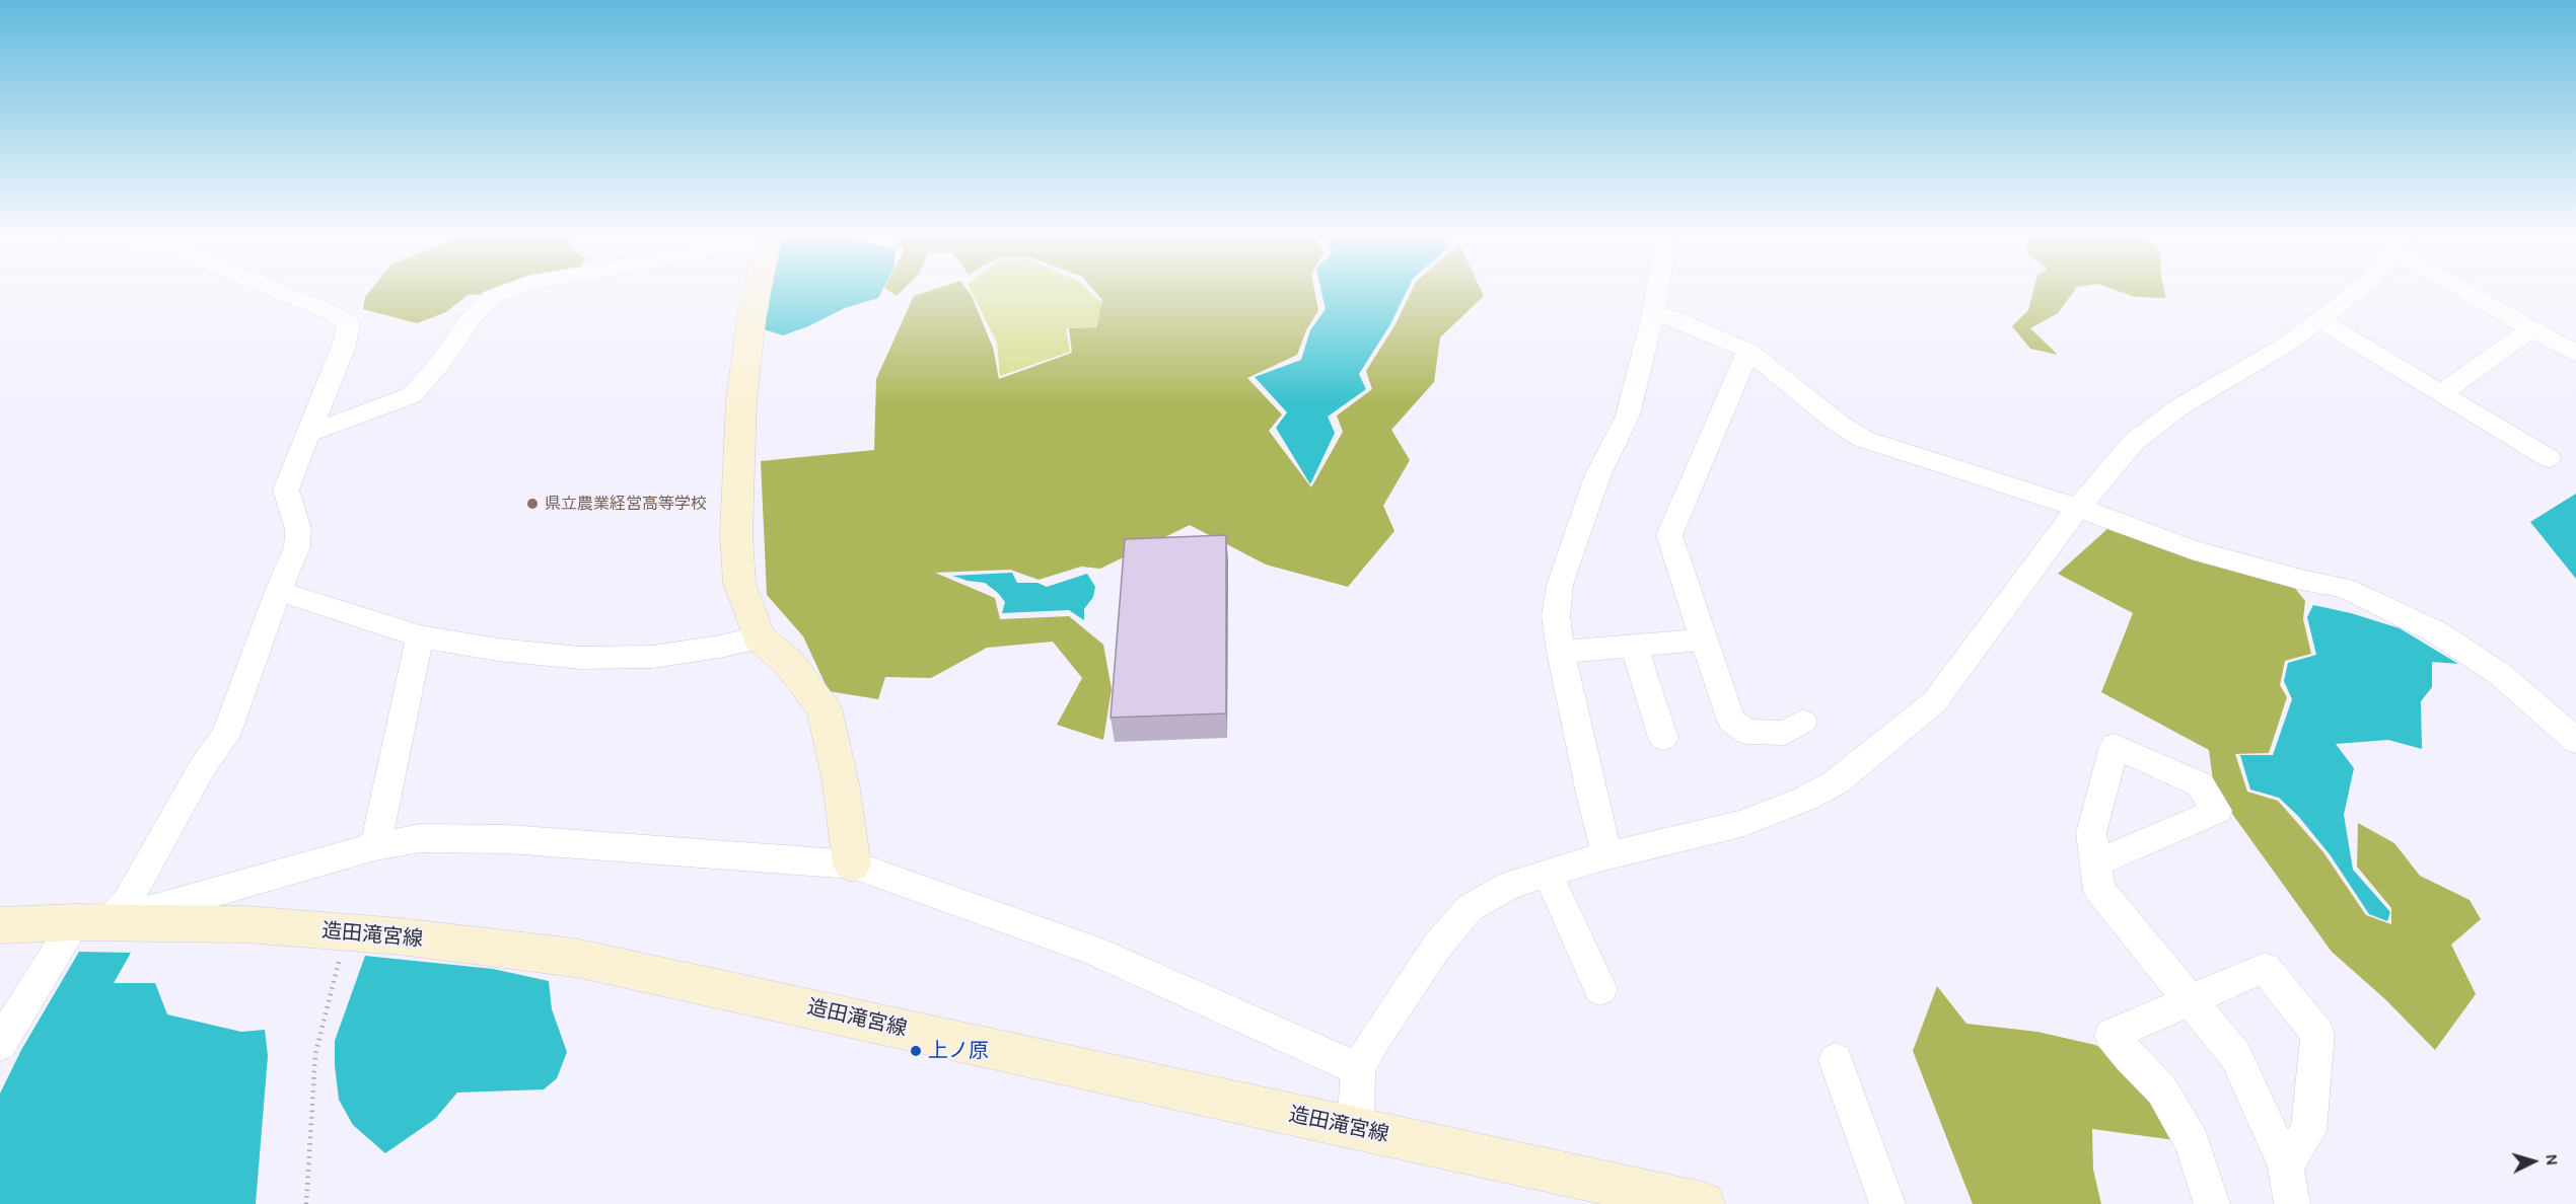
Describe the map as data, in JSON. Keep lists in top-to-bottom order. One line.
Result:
{"streets":{"main road":["造田滝宮線"]},"places":["県立農業経営高等学校","上ノ原"],"north":"right"}
